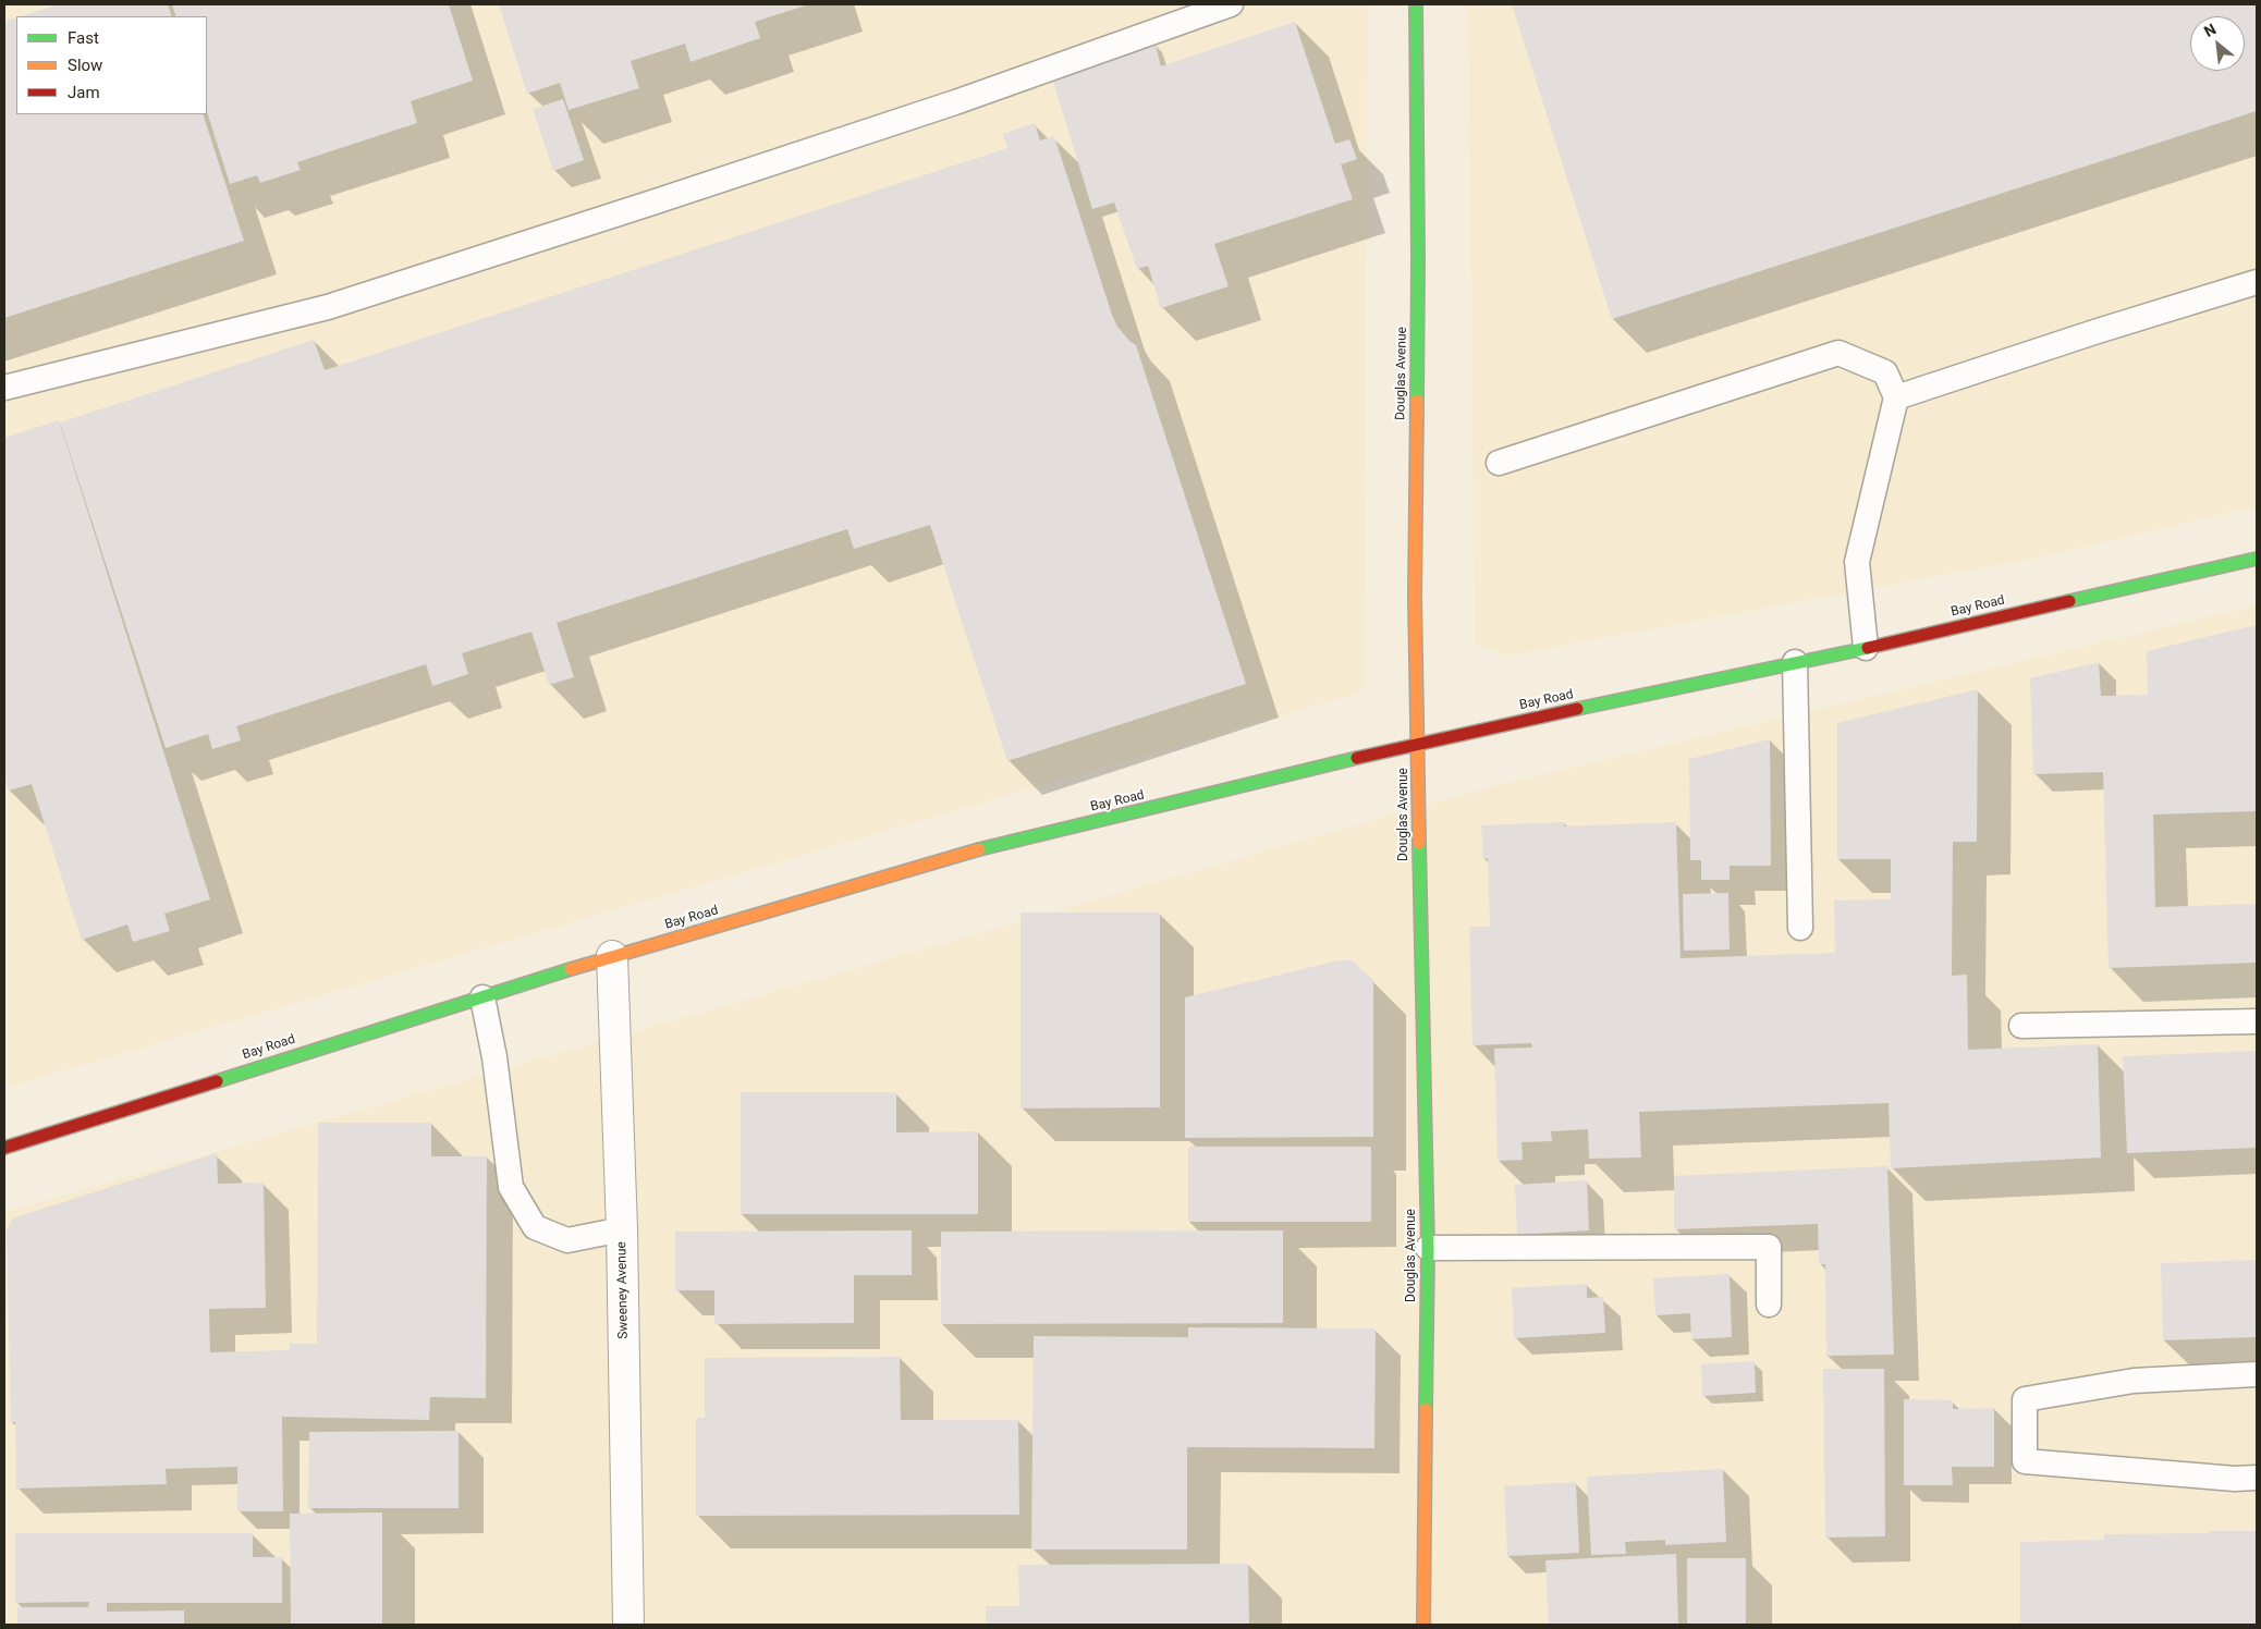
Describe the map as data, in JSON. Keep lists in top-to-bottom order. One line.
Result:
{"streets":{"street":["Douglas Avenue","Bay Road","Sweeney Avenue"]},"crossings":[["Douglas Avenue","Bay Road"],["Bay Road","Sweeney Avenue"]],"legend":["Fast","Slow","Jam"],"north":"top left"}
